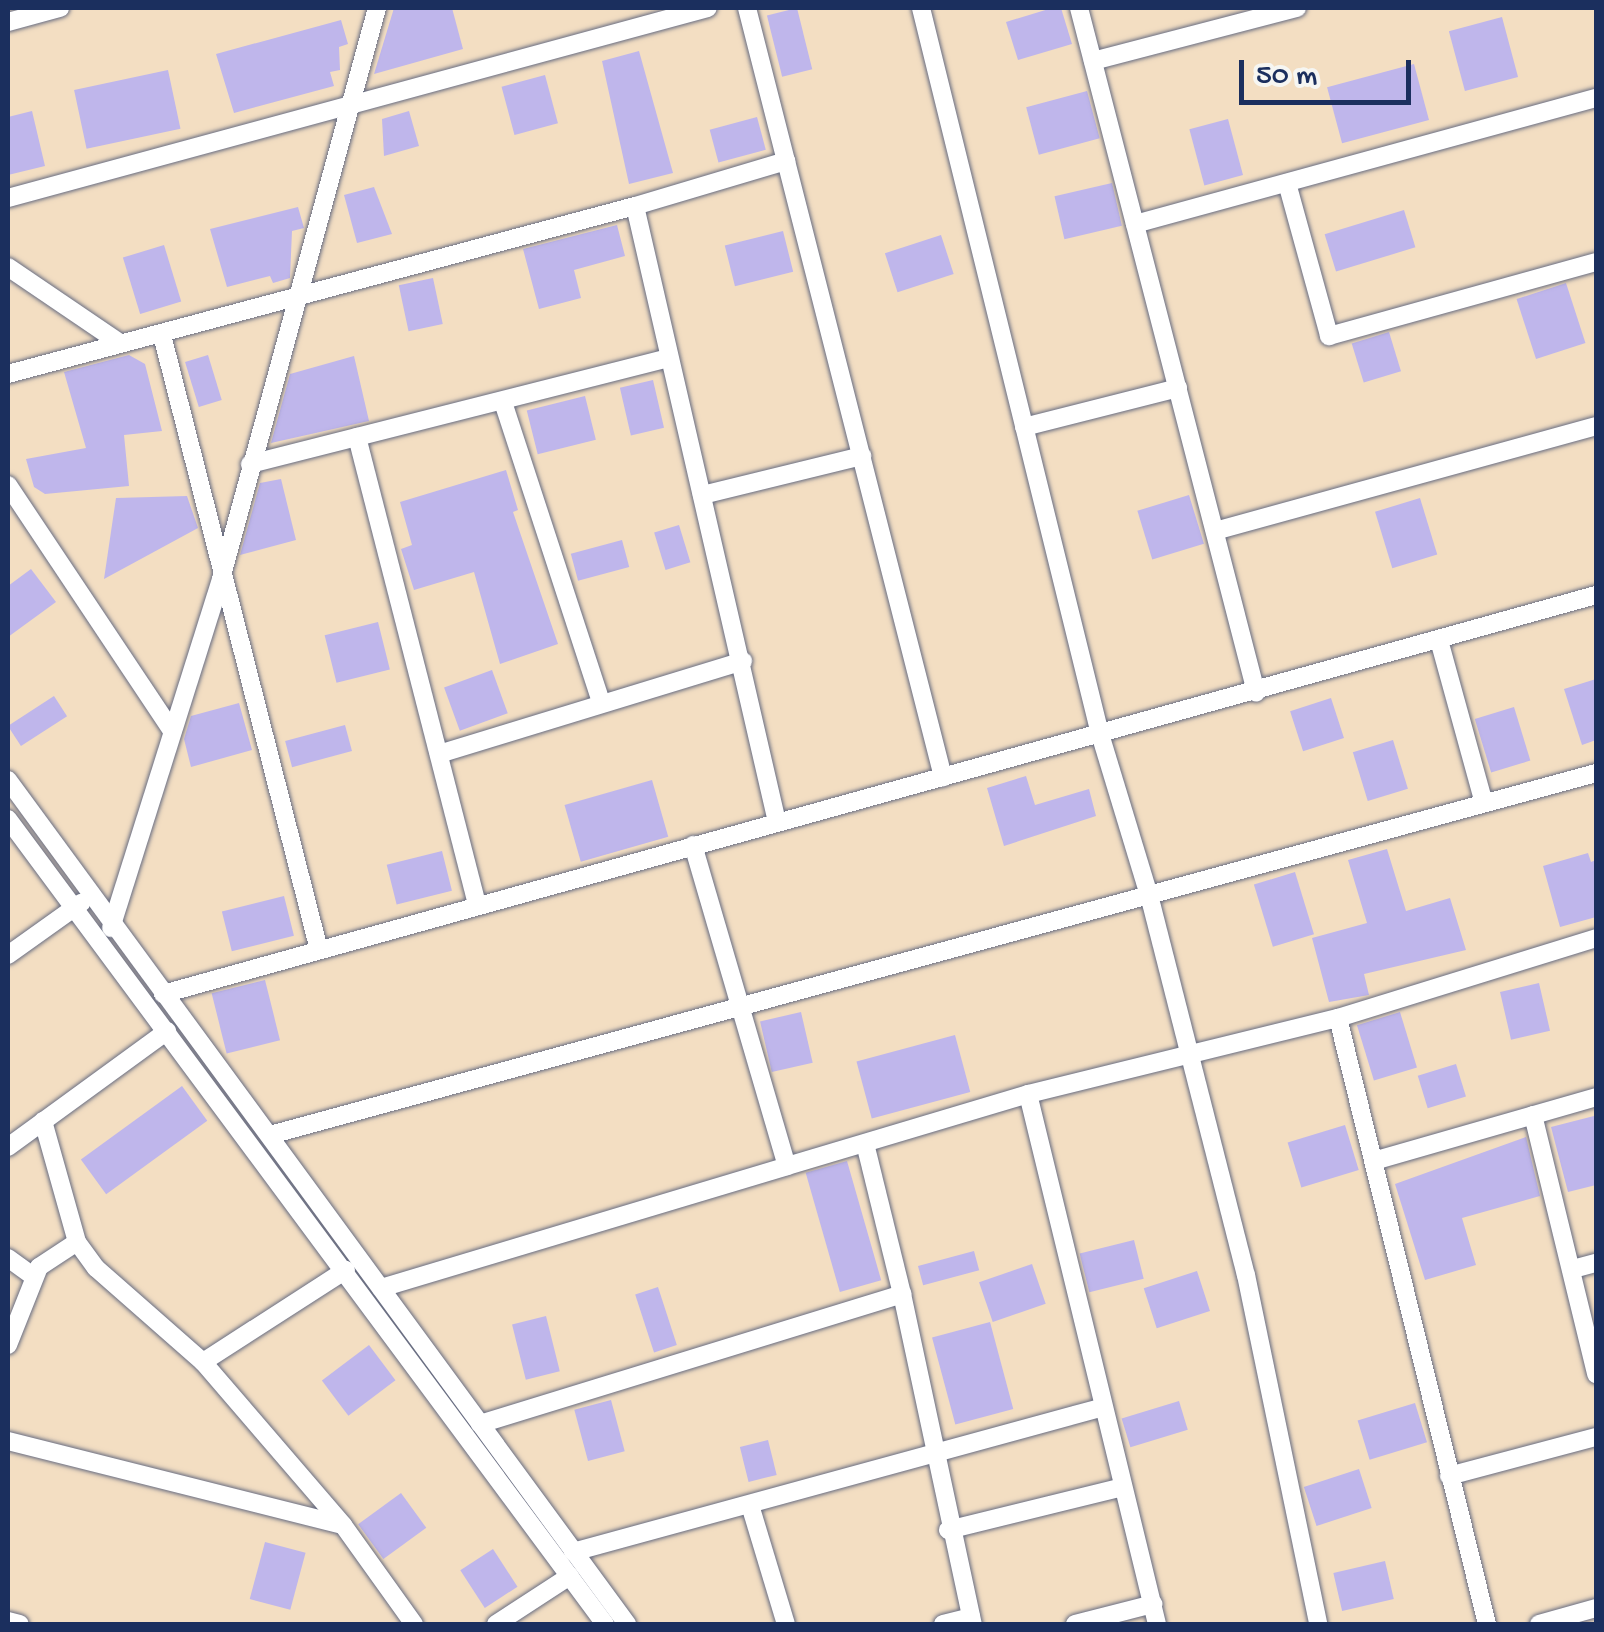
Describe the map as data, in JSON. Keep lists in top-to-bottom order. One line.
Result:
{"scale_bar":"50 m"}
